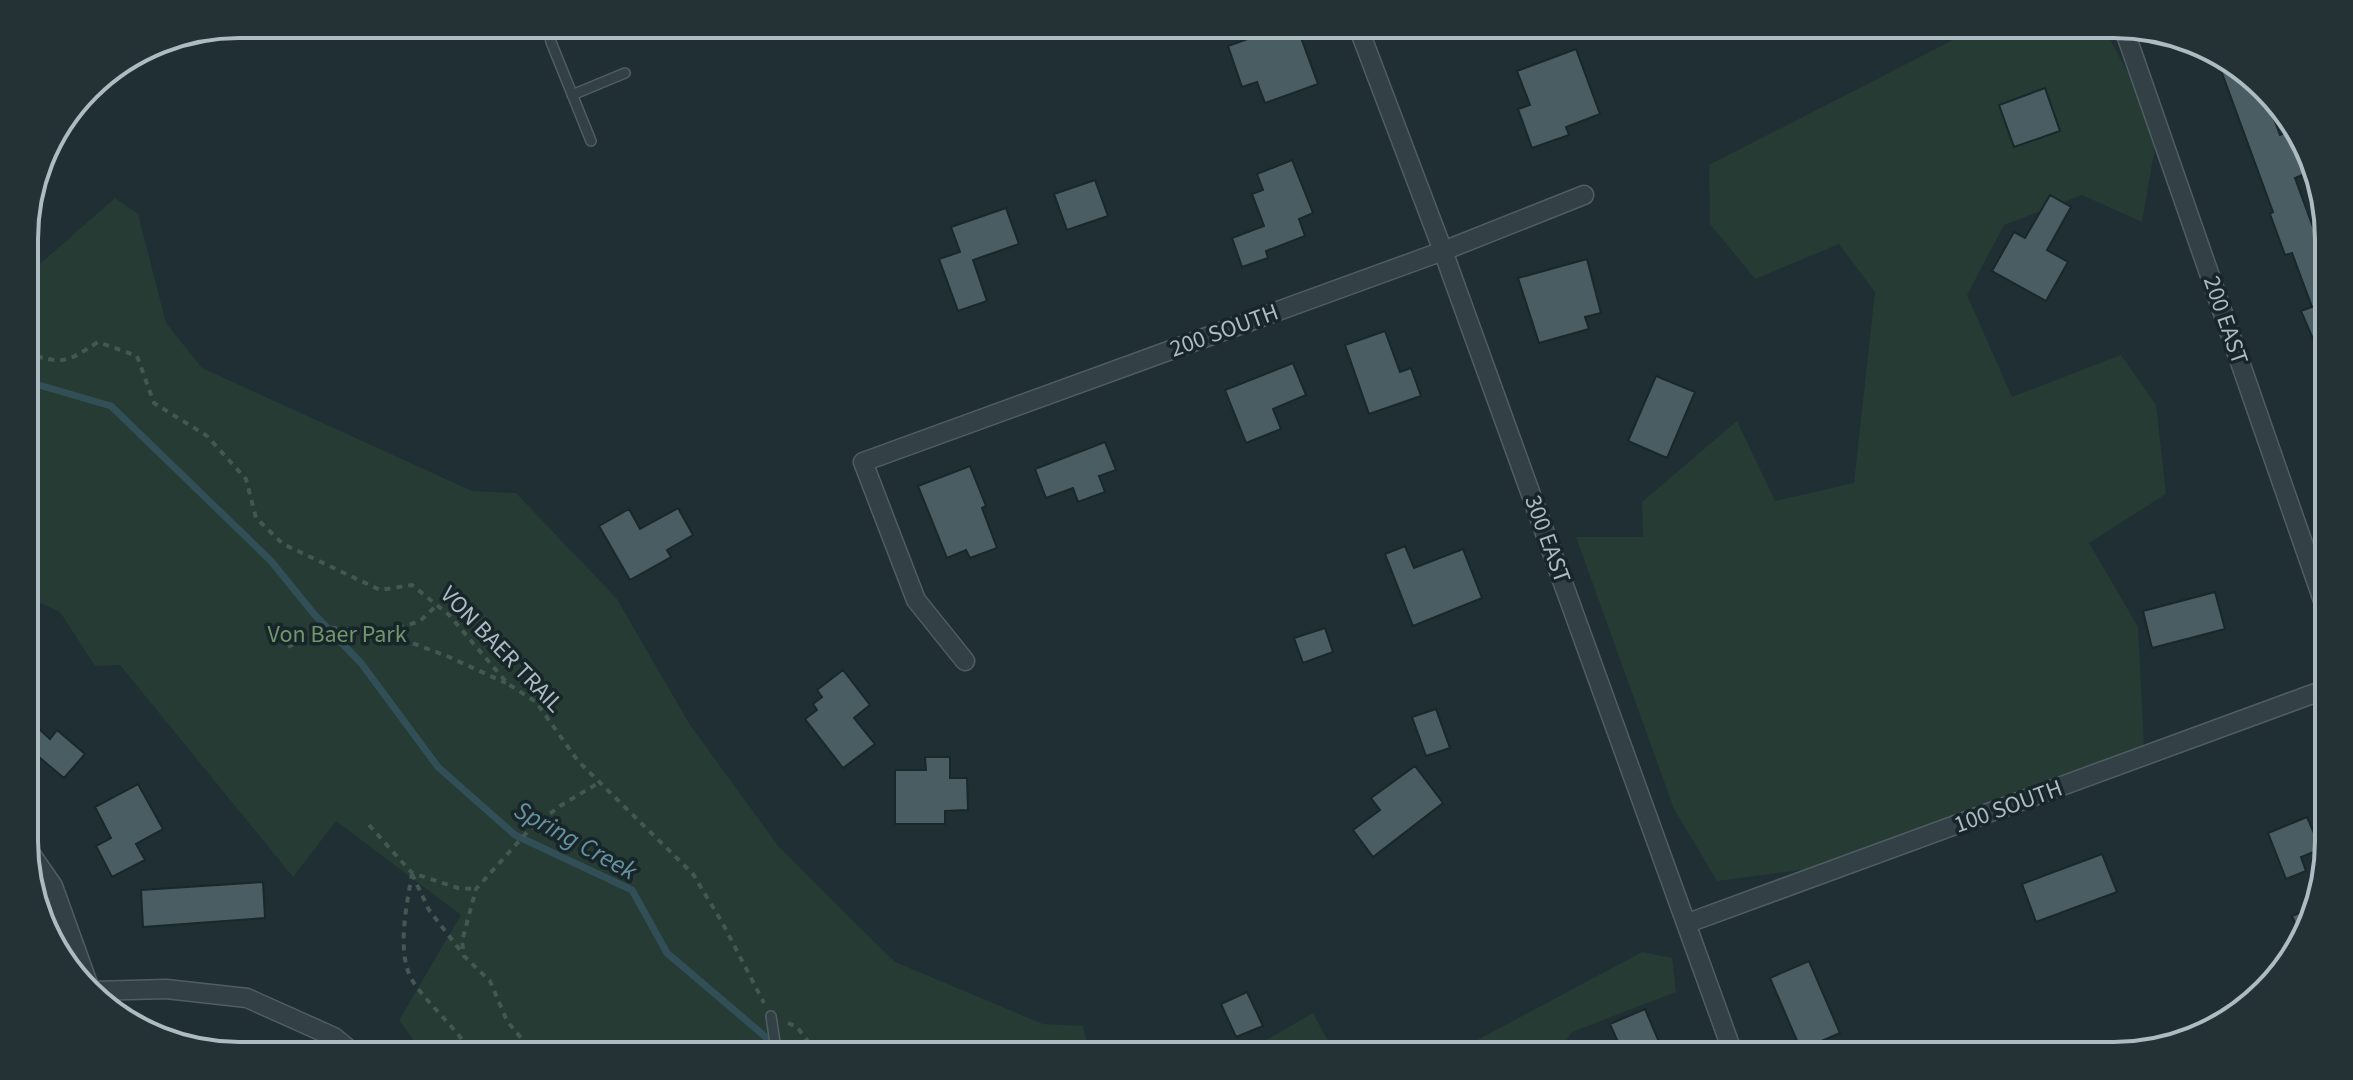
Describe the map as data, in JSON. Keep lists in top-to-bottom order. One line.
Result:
{"streets":{"street":["200 EAST","200 SOUTH","300 EAST","100 SOUTH"],"path":["VON BAER TRAIL"]},"crossings":[["200 SOUTH","300 EAST"],["300 EAST","100 SOUTH"]],"water":["Spring Creek"],"parks":["Von Baer Park"]}
